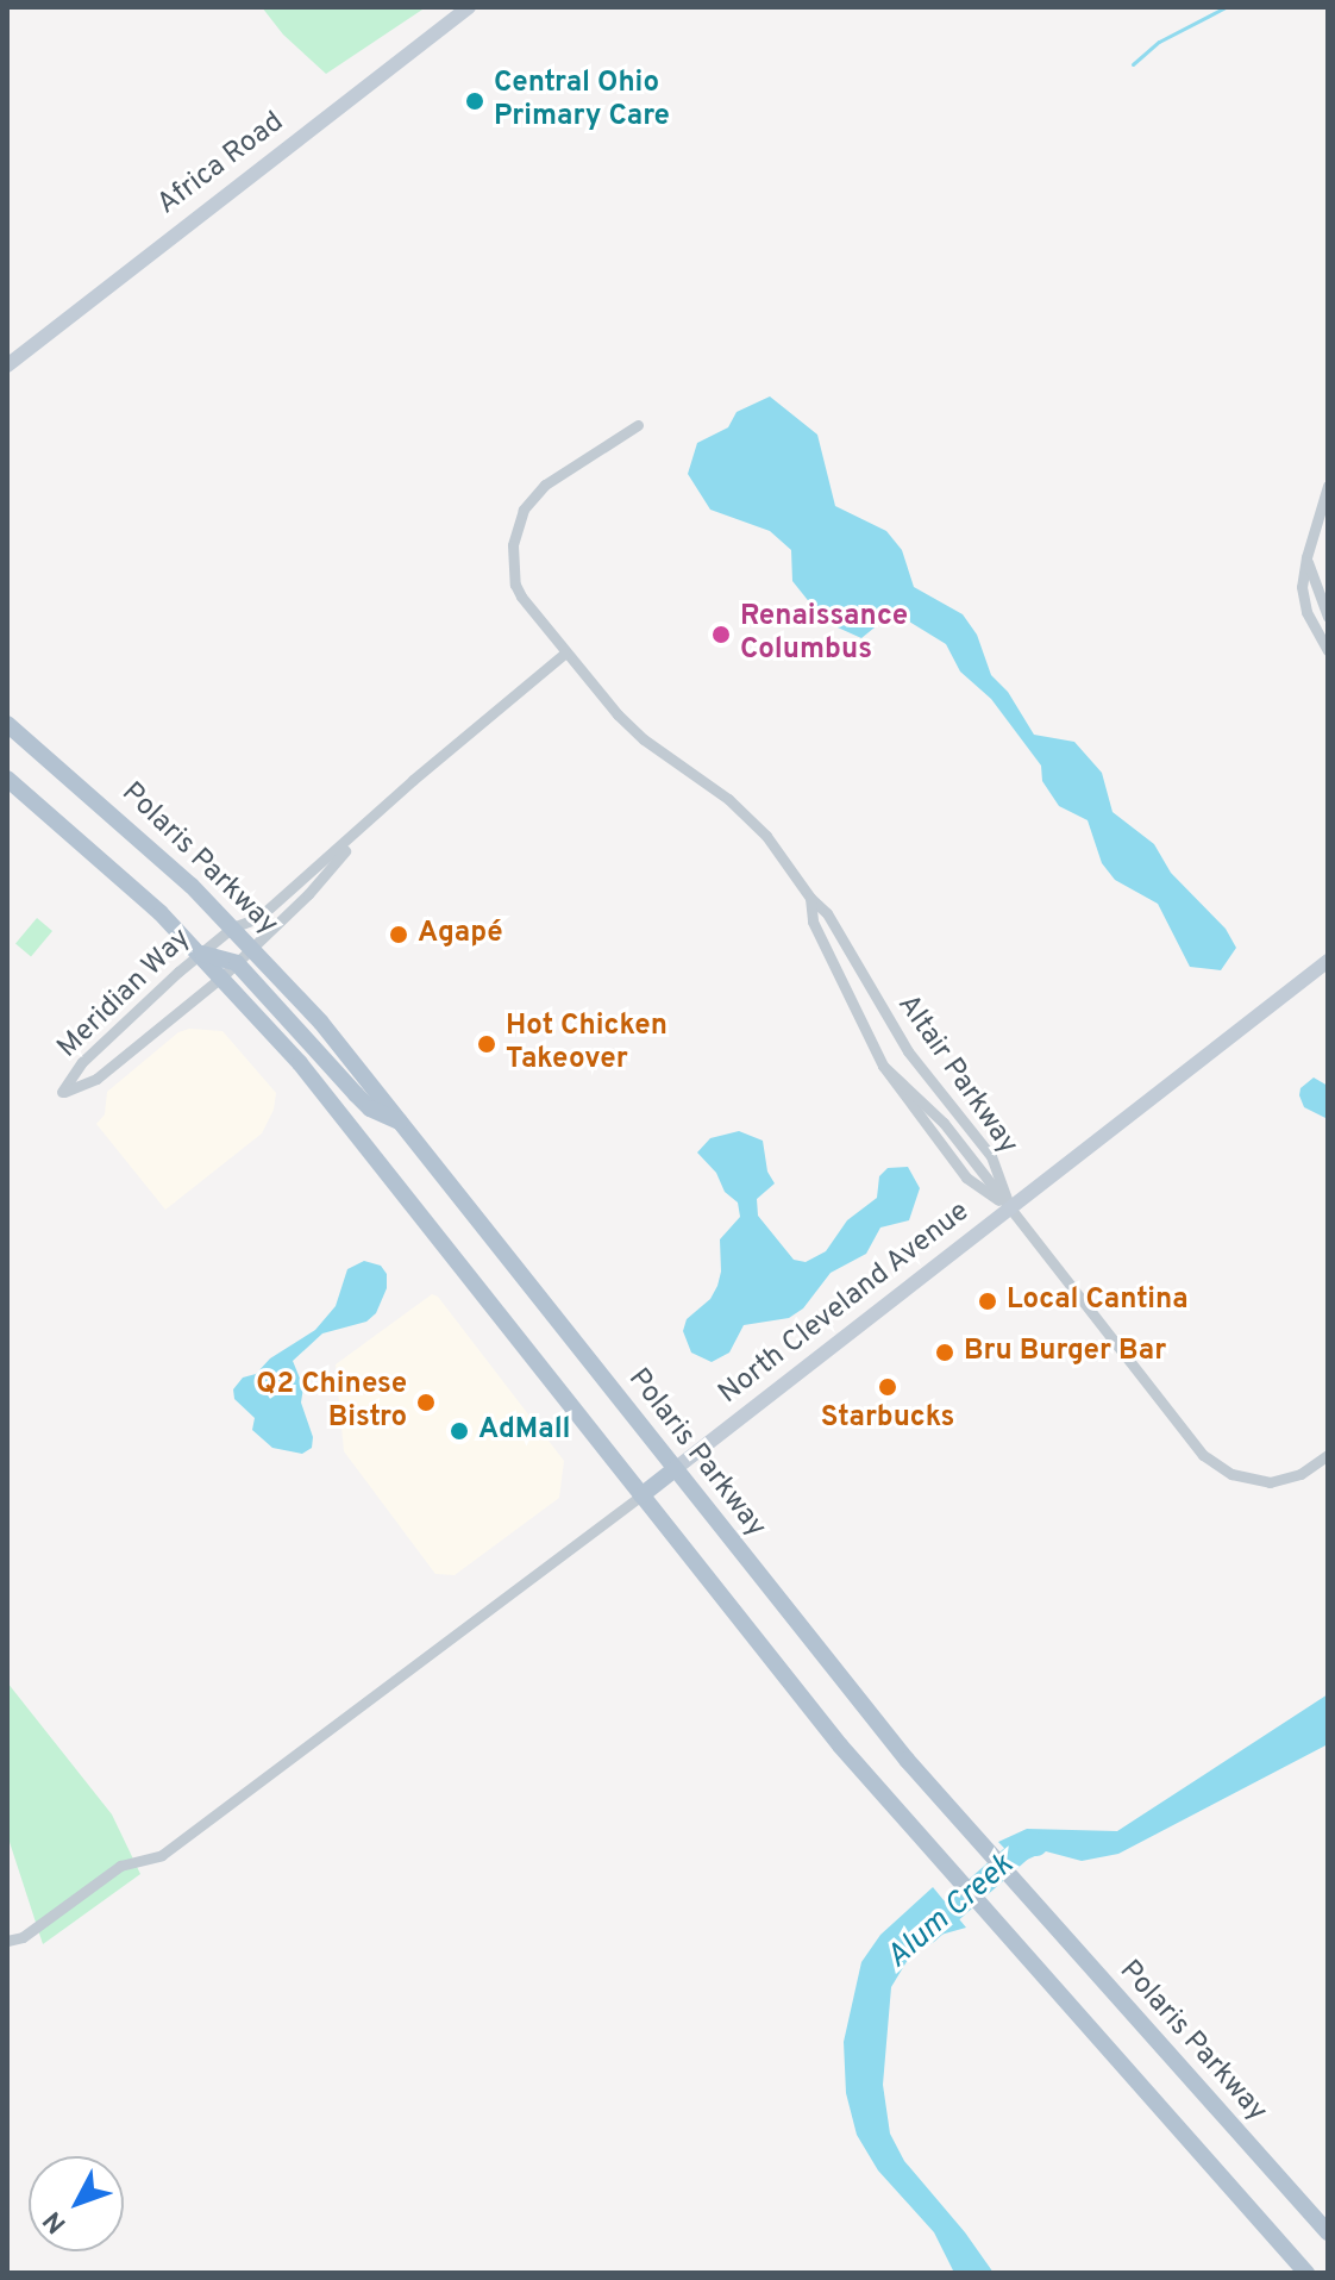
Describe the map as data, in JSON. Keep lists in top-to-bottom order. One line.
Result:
{"streets":{"main road":["Africa Road","Polaris Parkway","North Cleveland Avenue"],"street":["Meridian Way","Altair Parkway"]},"crossings":[["Polaris Parkway","Meridian Way"],["Polaris Parkway","North Cleveland Avenue"],["Meridian Way","Altair Parkway"],["Altair Parkway","North Cleveland Avenue"]],"water":["Alum Creek"],"places":["Central Ohio Primary Care","Renaissance Columbus","Agapé","Hot Chicken Takeover","Local Cantina","Bru Burger Bar","Starbucks","Q2 Chinese Bistro","AdMall"],"north":"bottom left"}
